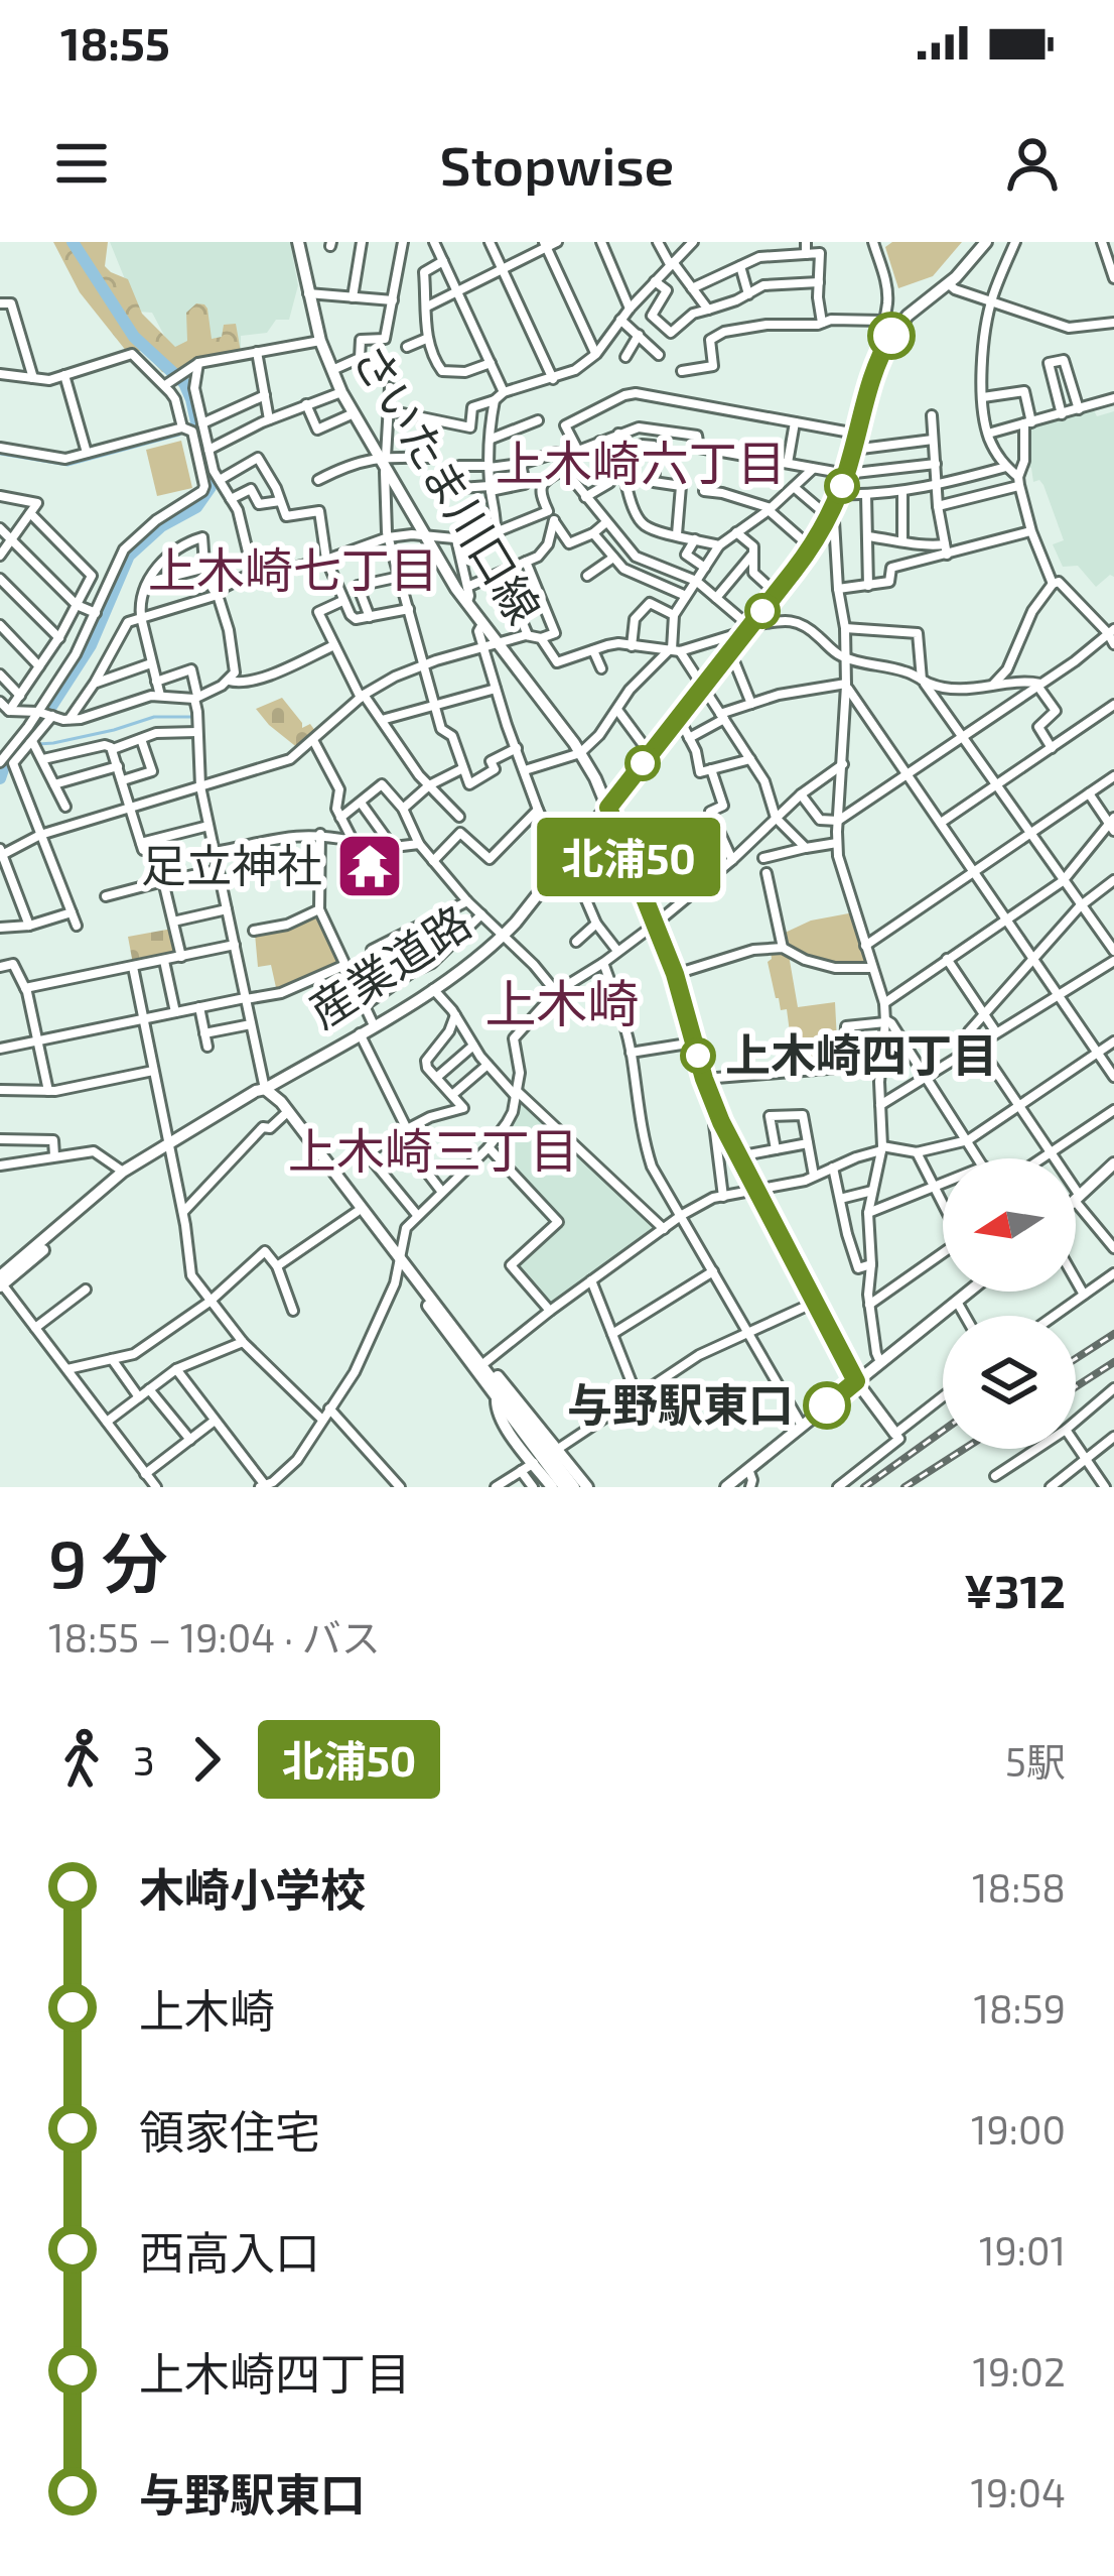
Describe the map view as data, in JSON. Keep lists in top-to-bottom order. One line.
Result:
{"streets":{"main road":["さいたま川口線","産業道路"]},"crossings":[["さいたま川口線","産業道路"]],"districts":["上木崎六丁目","上木崎七丁目","上木崎","上木崎三丁目"],"places":{"temple":["足立神社"],"other":["上木崎四丁目","与野駅東口"]},"lines":["bus line 北浦50"],"north":"left","page":{"status":"18:55","header":"Stopwise","on_map":"北浦50","heading":["9 分","18:55 – 19:04 · バス","¥312"],"legs":["3","北浦50","5駅"],"list":[{"name":"木崎小学校","value":"18:58"},{"name":"上木崎","value":"18:59"},{"name":"領家住宅","value":"19:00"},{"name":"西高入口","value":"19:01"},{"name":"上木崎四丁目","value":"19:02"},{"name":"与野駅東口","value":"19:04"}]}}
